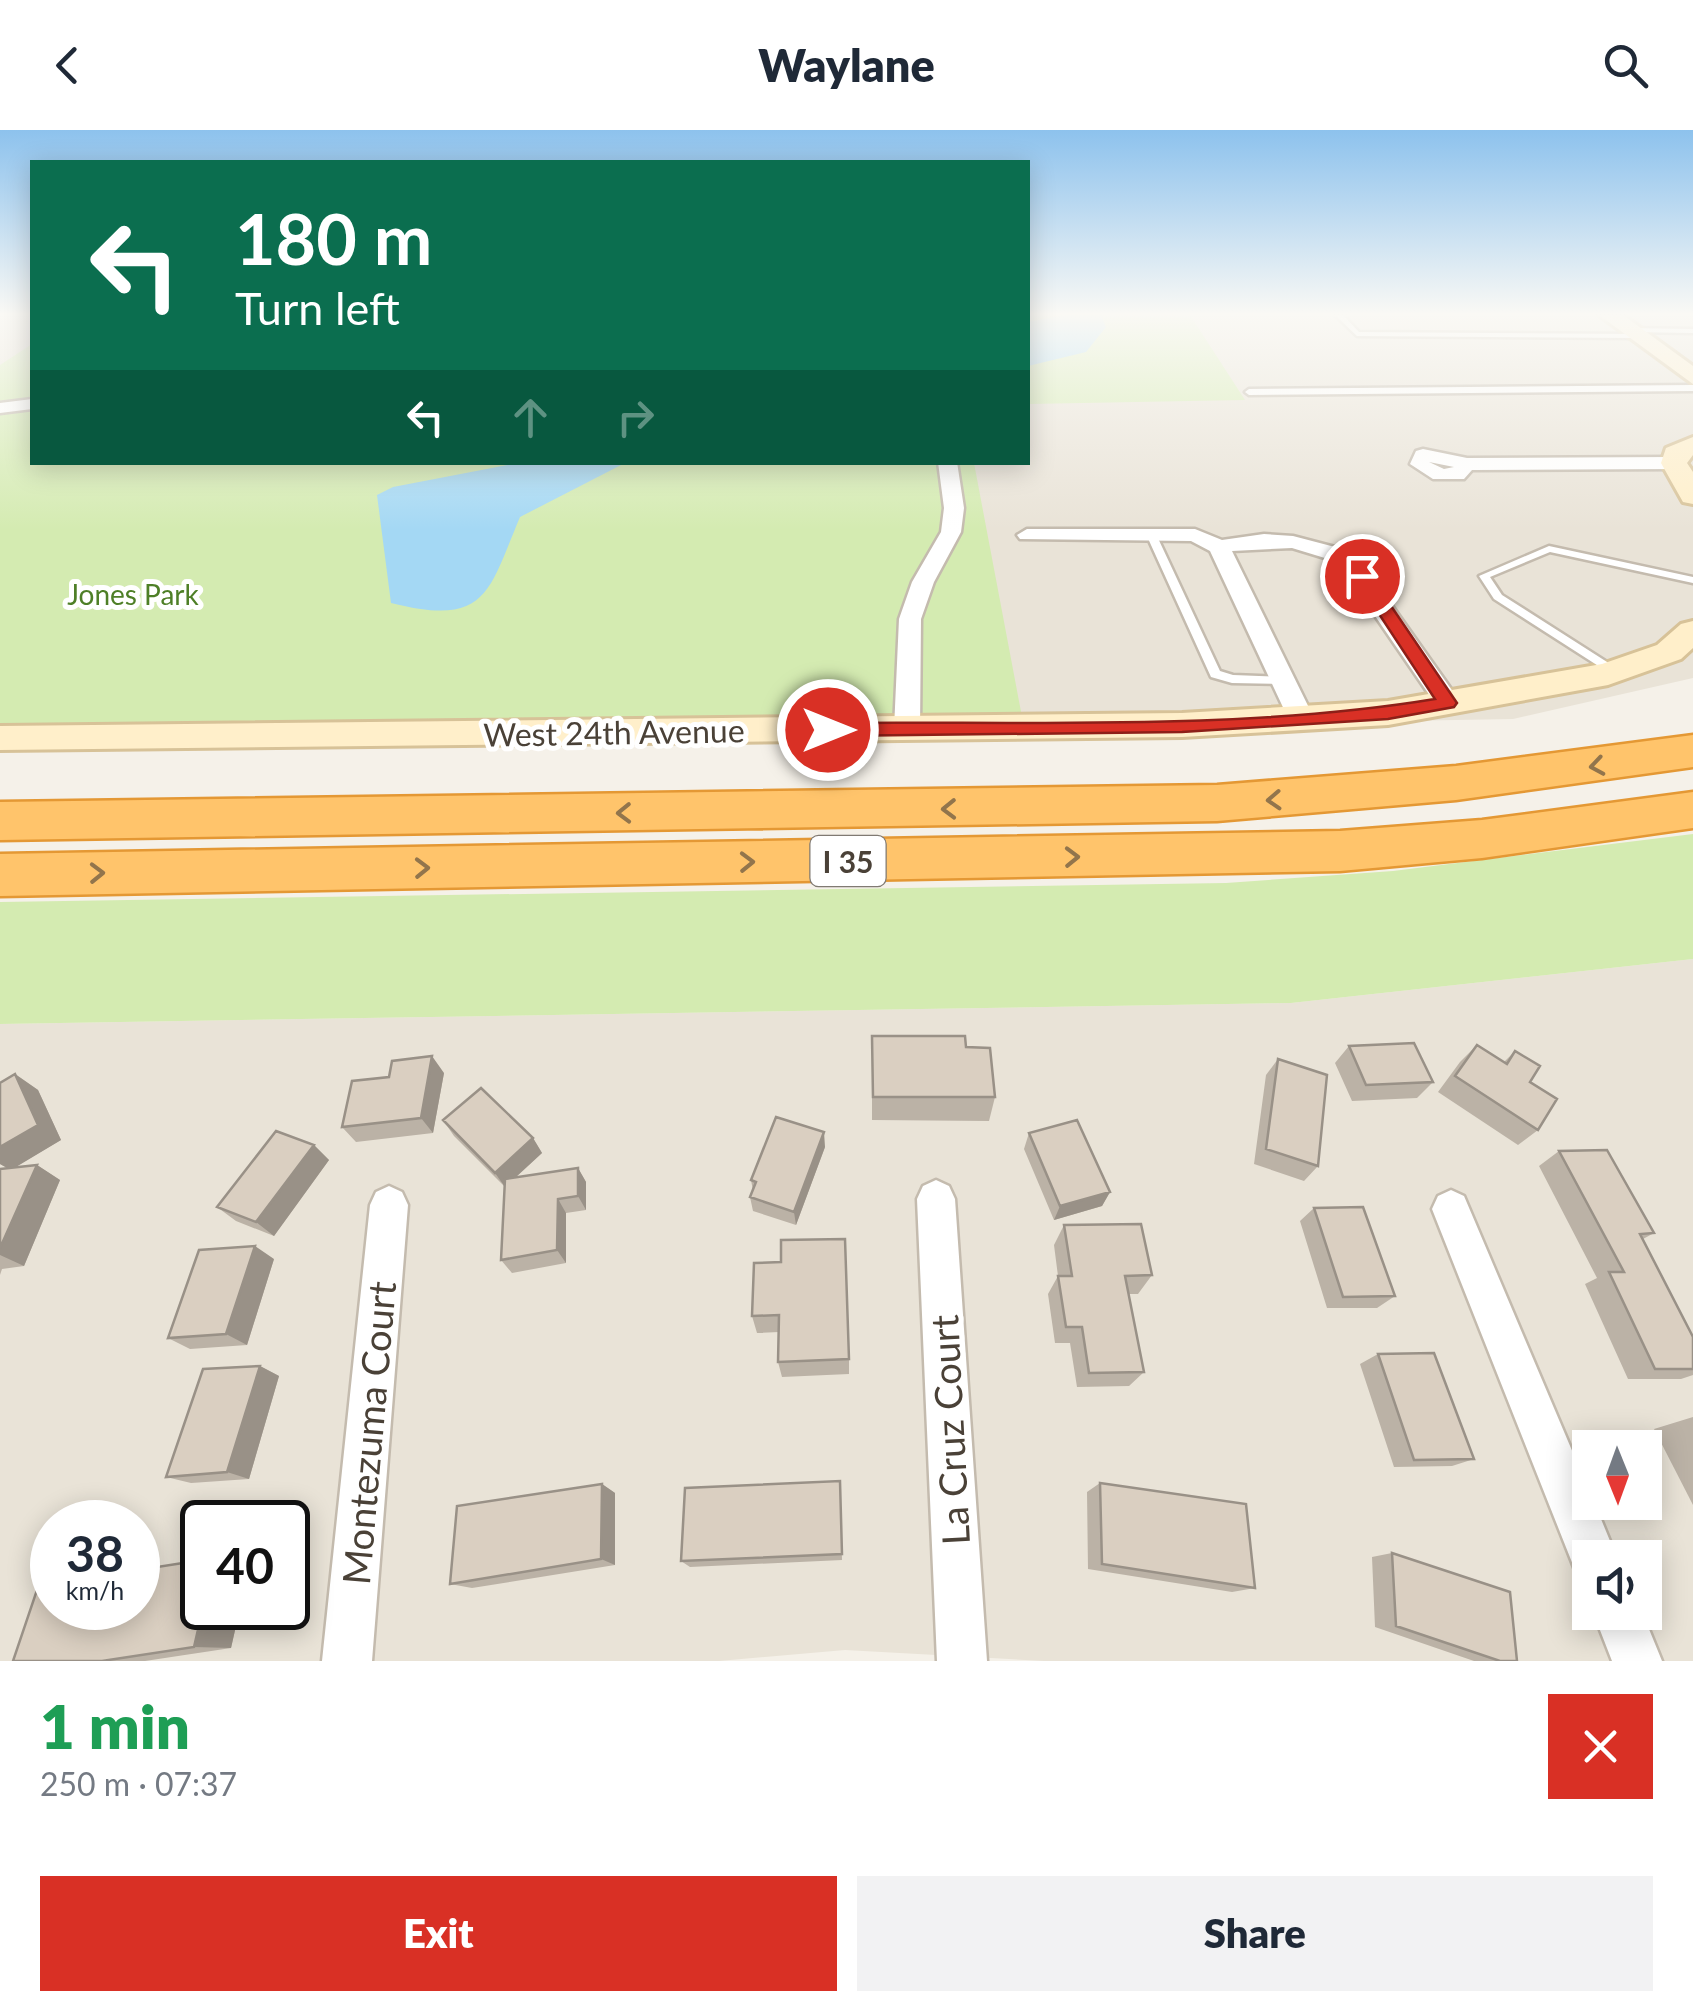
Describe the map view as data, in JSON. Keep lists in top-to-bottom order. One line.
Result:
{"streets":{"highway":["I 35"],"street":["West 24th Avenue","La Cruz Court","Montezuma Court"]},"parks":["Jones Park"],"north":"bottom","page":{"header":"Waylane","turn":["180 m","Turn left"],"speed":"38 km/h","limit":"40","heading":["1 min","250 m · 07:37"],"buttons":["Exit","Share"]}}
